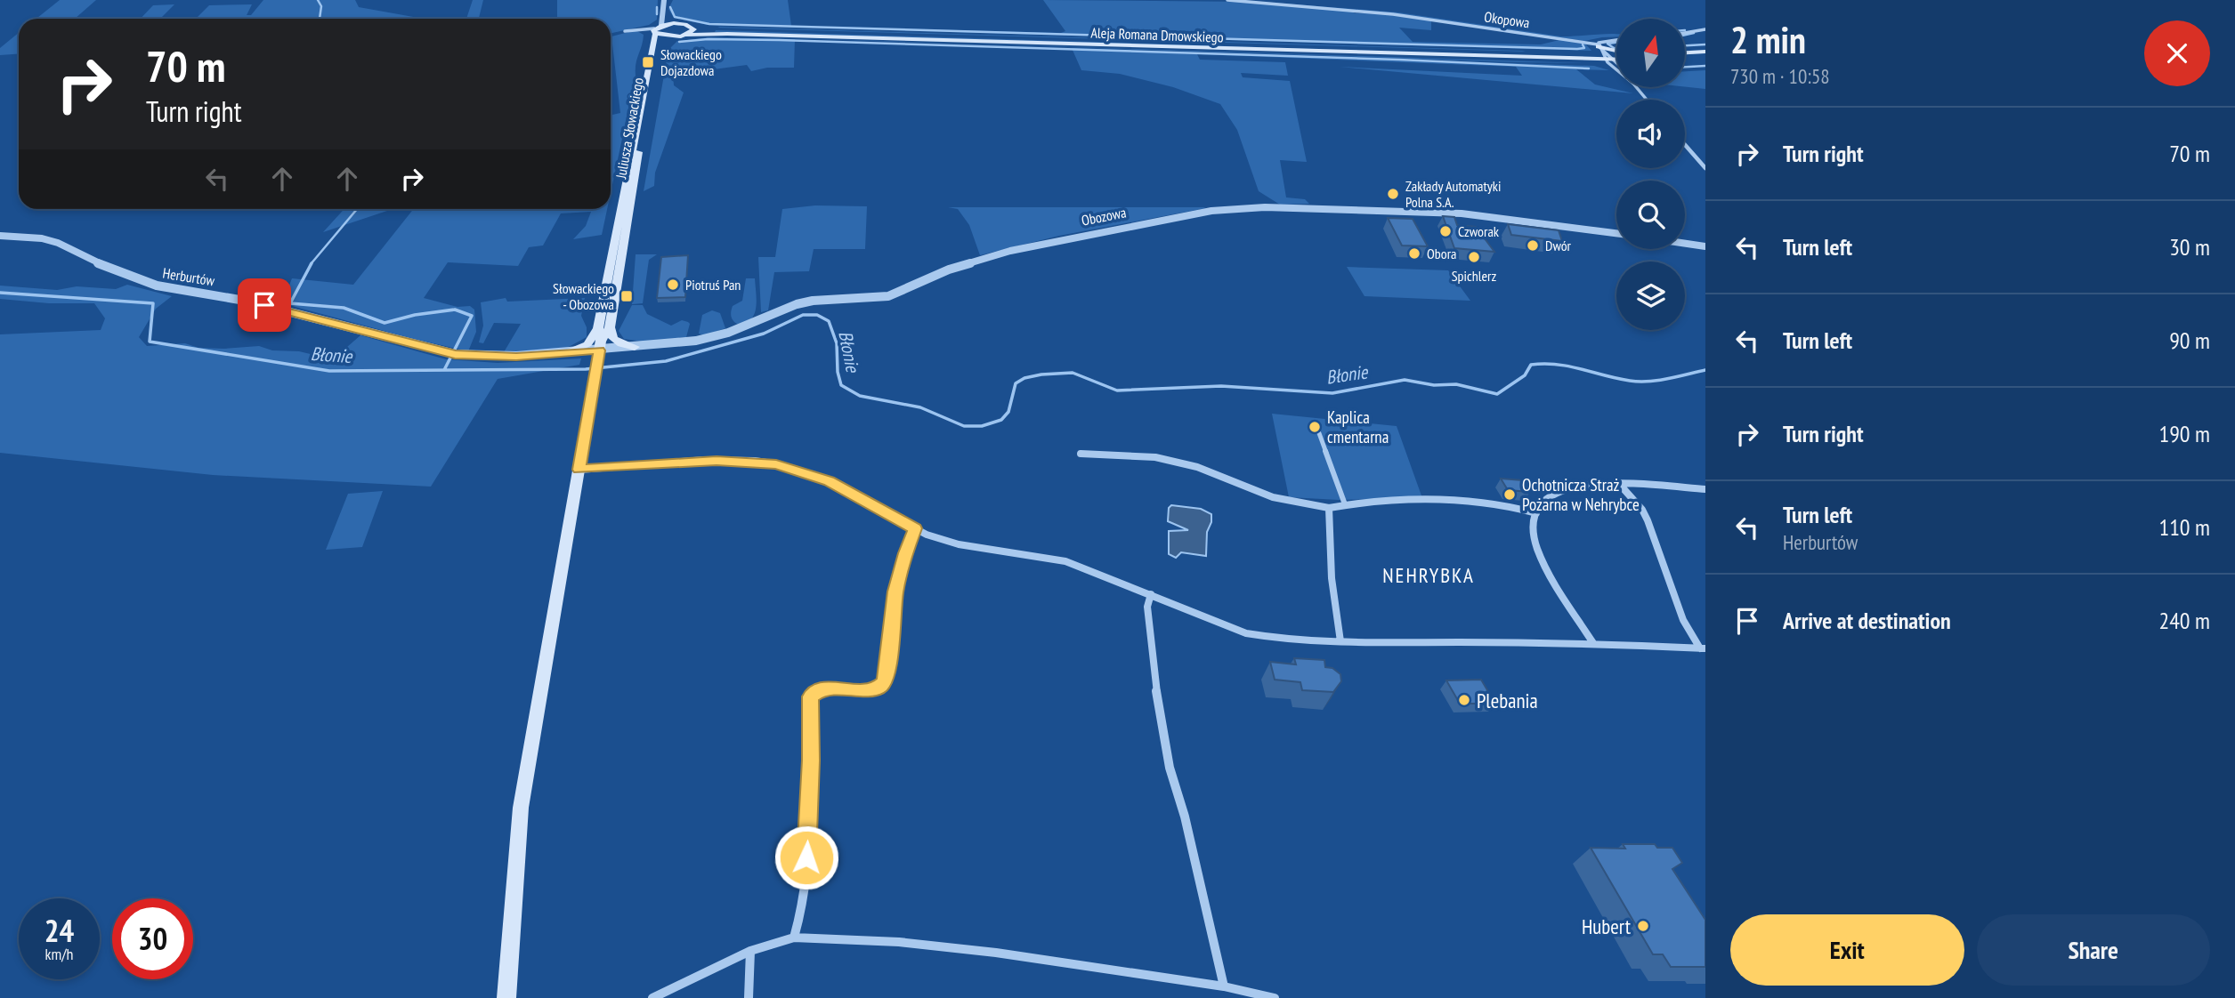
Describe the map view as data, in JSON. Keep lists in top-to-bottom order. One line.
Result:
{"streets":{"main road":["Aleja Romana Dmowskiego","Juliusza Słowackiego"],"street":["Okopowa","Obozowa","Herburtów"]},"crossings":[["Aleja Romana Dmowskiego","Juliusza Słowackiego"],["Juliusza Słowackiego","Obozowa"],["Juliusza Słowackiego","Herburtów"],["Obozowa","Herburtów"]],"districts":["NEHRYBKA"],"water":["Błonie"],"places":{"transit":["Słowackiego Dojazdowa","Słowackiego - Obozowa"],"other":["Zakłady Automatyki Polna S.A.","Czworak","Dwór","Obora","Spichlerz","Piotruś Pan","Kaplica cmentarna","Ochotnicza Straż Pożarna w Nehrybce","Plebania","Hubert"]},"north":"top","page":{"heading":["2 min","730 m · 10:58"],"turn":["70 m","Turn right"],"list":[{"name":"Turn right","value":"70 m"},{"name":"Turn left","value":"30 m"},{"name":"Turn left","value":"90 m"},{"name":"Turn right","value":"190 m"},{"name":"Turn left","note":"Herburtów","value":"110 m"},{"name":"Arrive at destination","value":"240 m"}],"speed":"24 km/h","limit":"30","buttons":["Exit","Share"]}}
